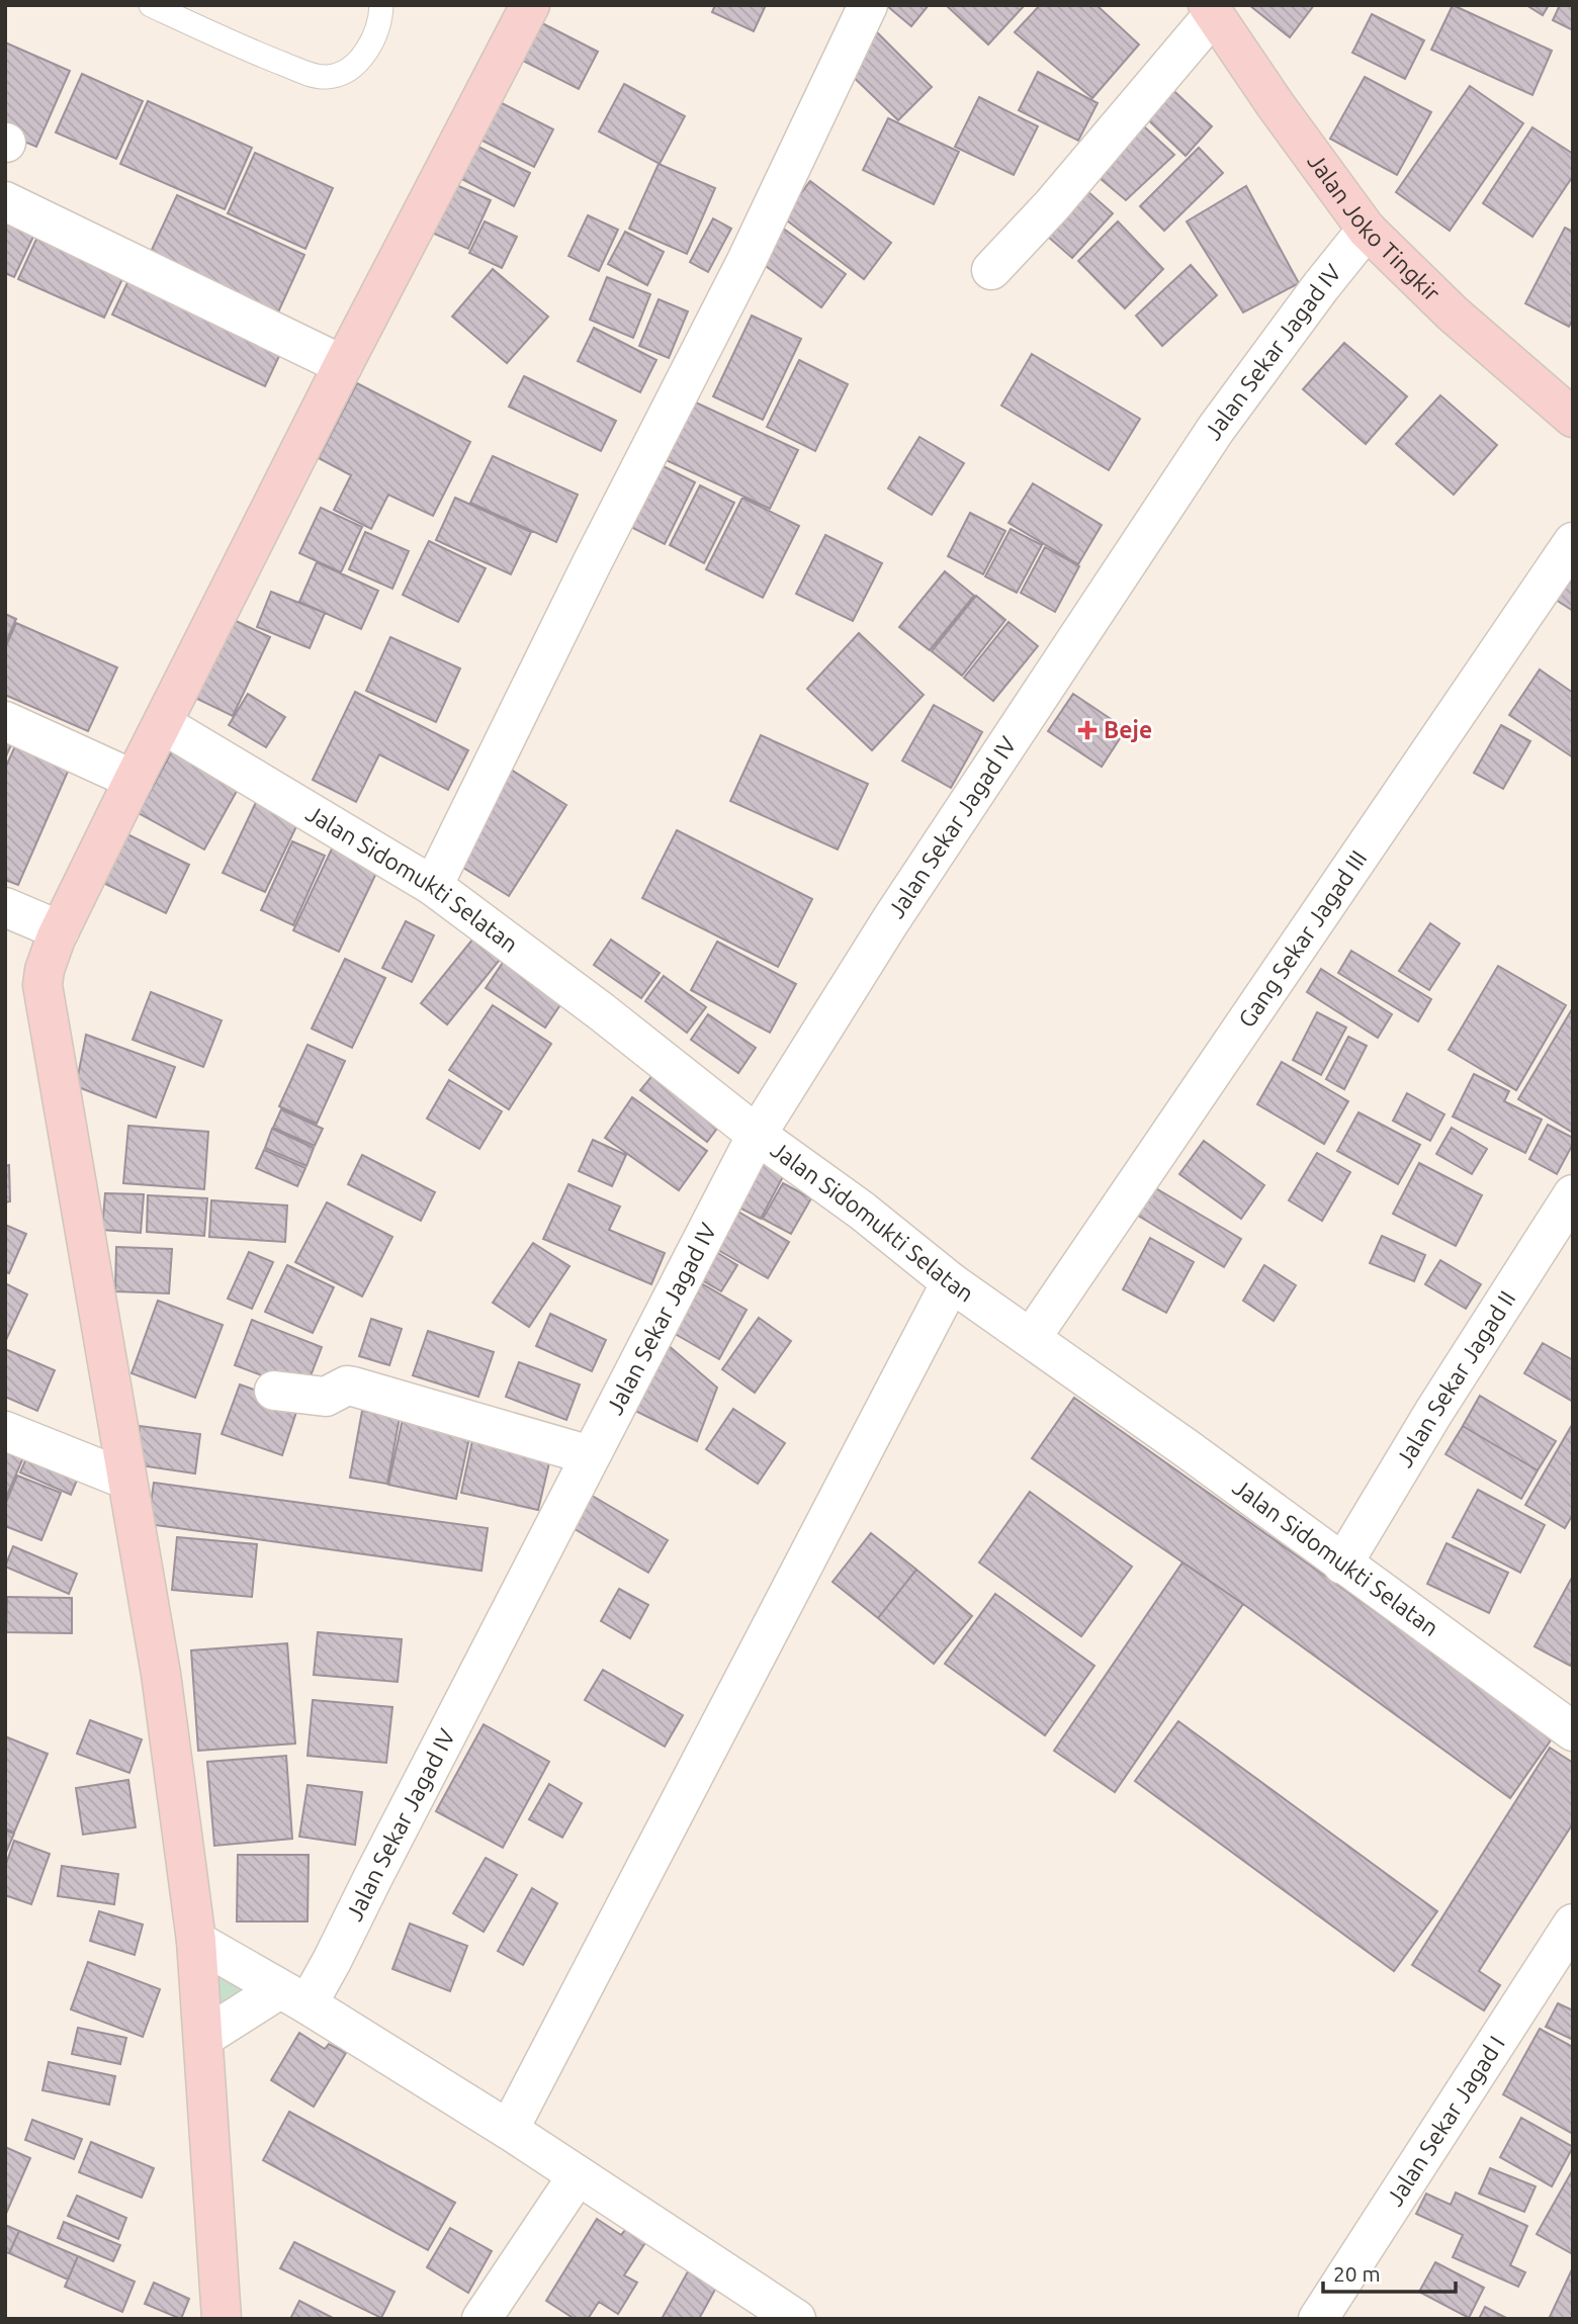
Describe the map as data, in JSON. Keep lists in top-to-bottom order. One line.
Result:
{"streets":{"main road":["Jalan Joko Tingkir"],"street":["Jalan Sekar Jagad IV","Jalan Sidomukti Selatan","Gang Sekar Jagad III","Jalan Sekar Jagad II","Jalan Sekar Jagad I"]},"crossings":[["Jalan Joko Tingkir","Jalan Sekar Jagad IV"],["Jalan Sekar Jagad IV","Jalan Sidomukti Selatan"],["Jalan Sidomukti Selatan","Gang Sekar Jagad III"],["Jalan Sidomukti Selatan","Jalan Sekar Jagad II"]],"places":{"health":["Beje"]},"scale_bar":"20 m"}
